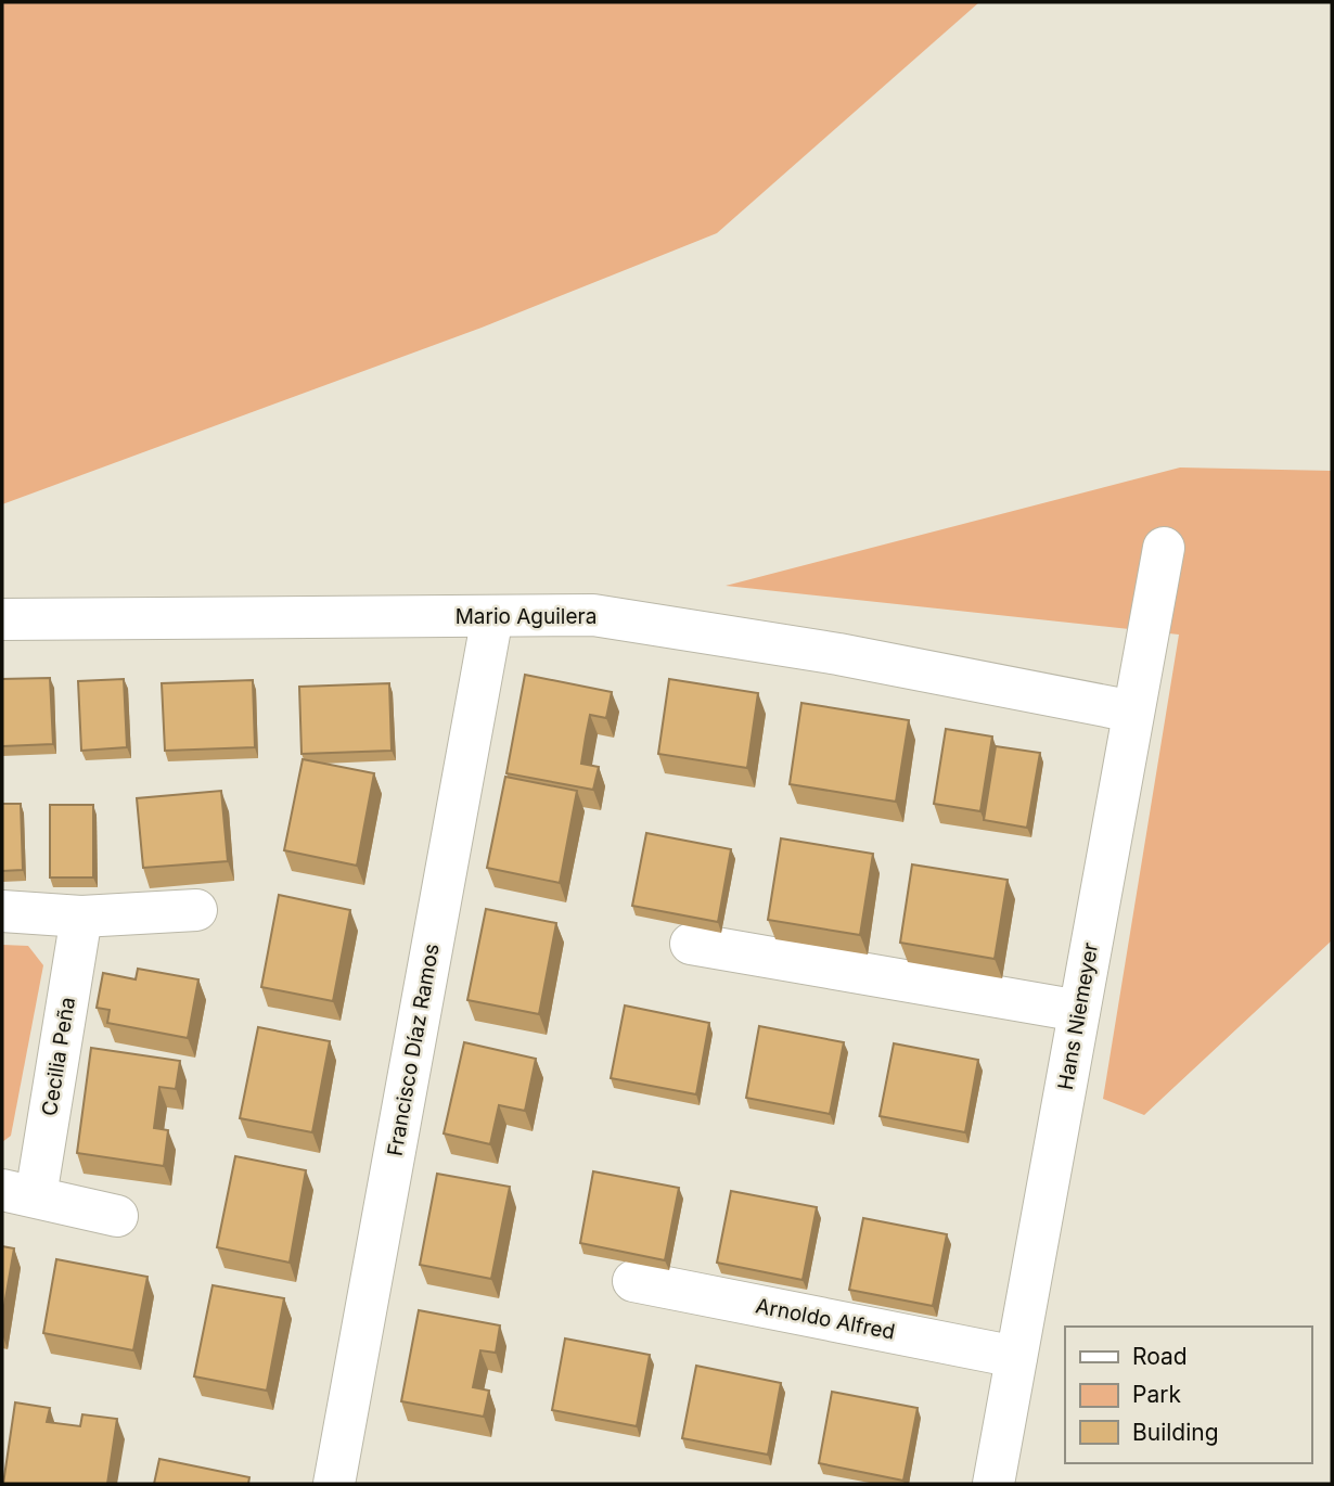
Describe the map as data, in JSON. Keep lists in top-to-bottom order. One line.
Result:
{"streets":{"street":["Mario Aguilera","Hans Niemeyer","Francisco Díaz Ramos","Cecilia Peña","Arnoldo Alfred"]},"crossings":[["Mario Aguilera","Hans Niemeyer"],["Mario Aguilera","Francisco Díaz Ramos"],["Hans Niemeyer","Arnoldo Alfred"]],"legend":["Road","Park","Building"]}
